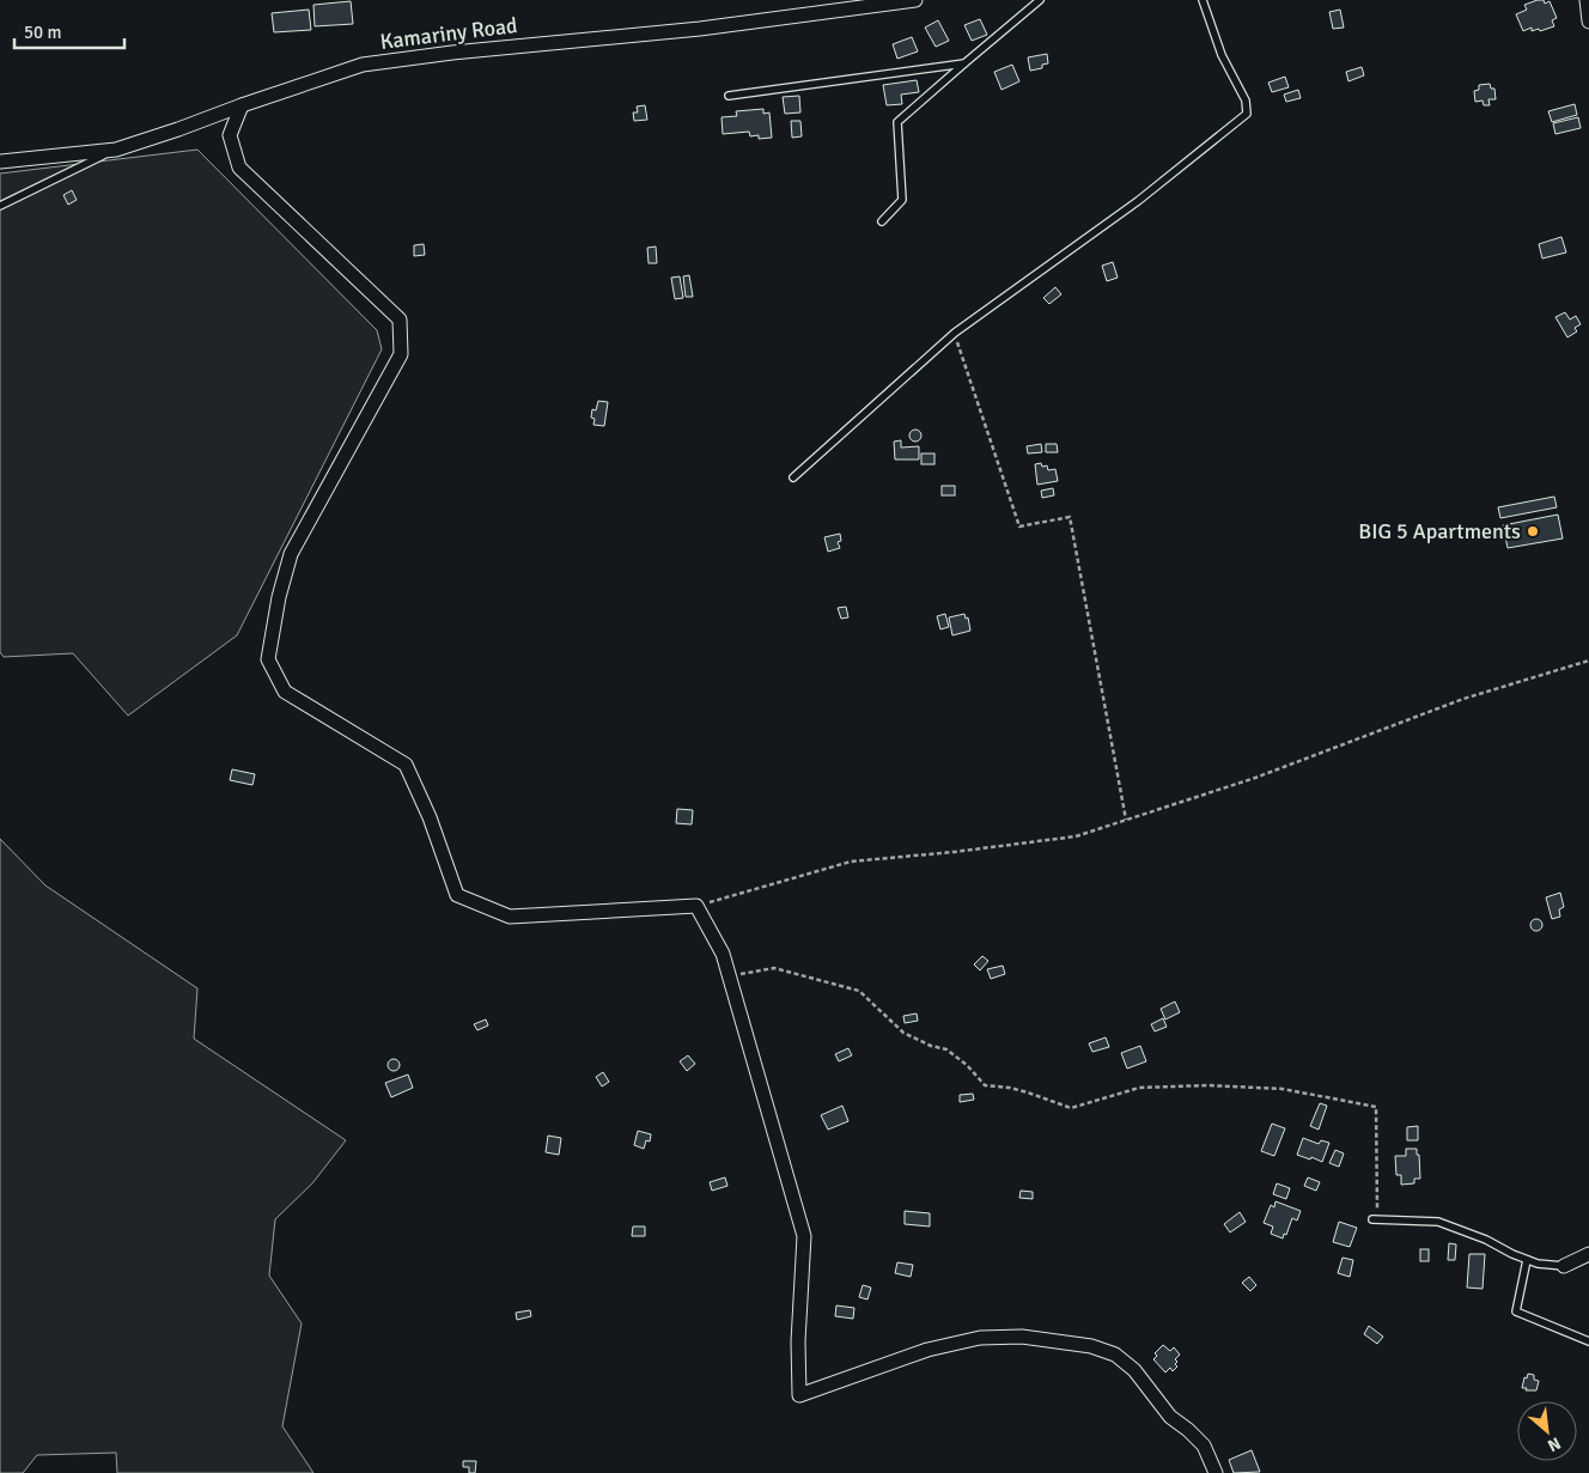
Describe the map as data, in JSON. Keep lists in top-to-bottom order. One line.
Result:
{"streets":{"street":["Kamariny Road"]},"places":["BIG 5 Apartments"],"scale_bar":"50 m","north":"bottom right"}
